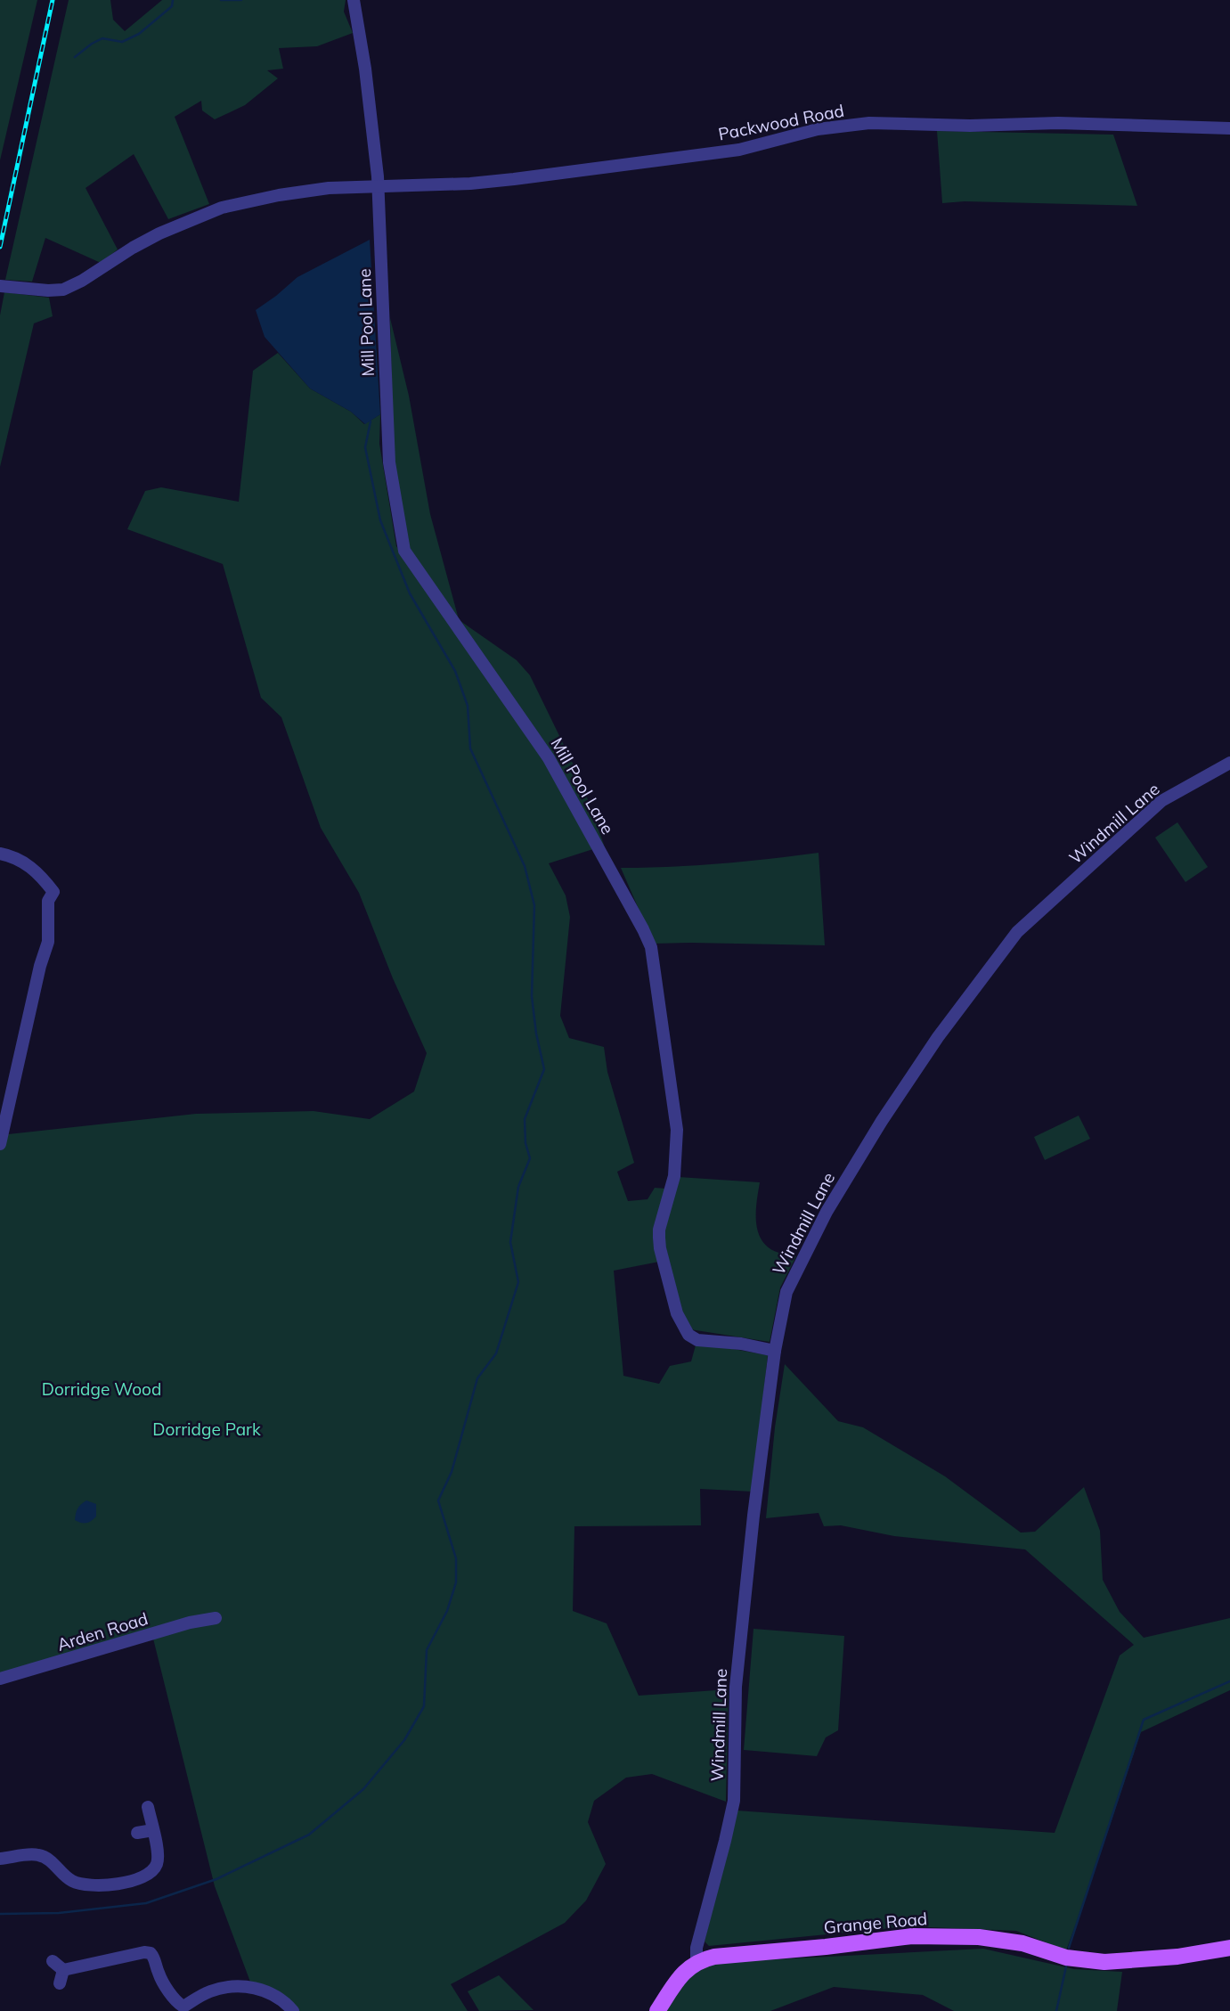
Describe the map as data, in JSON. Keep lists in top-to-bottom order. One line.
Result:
{"streets":{"main road":["Grange Road"],"street":["Packwood Road","Mill Pool Lane","Windmill Lane","Arden Road"]},"crossings":[["Packwood Road","Mill Pool Lane"],["Mill Pool Lane","Windmill Lane"],["Windmill Lane","Grange Road"]],"parks":["Dorridge Wood","Dorridge Park"]}
